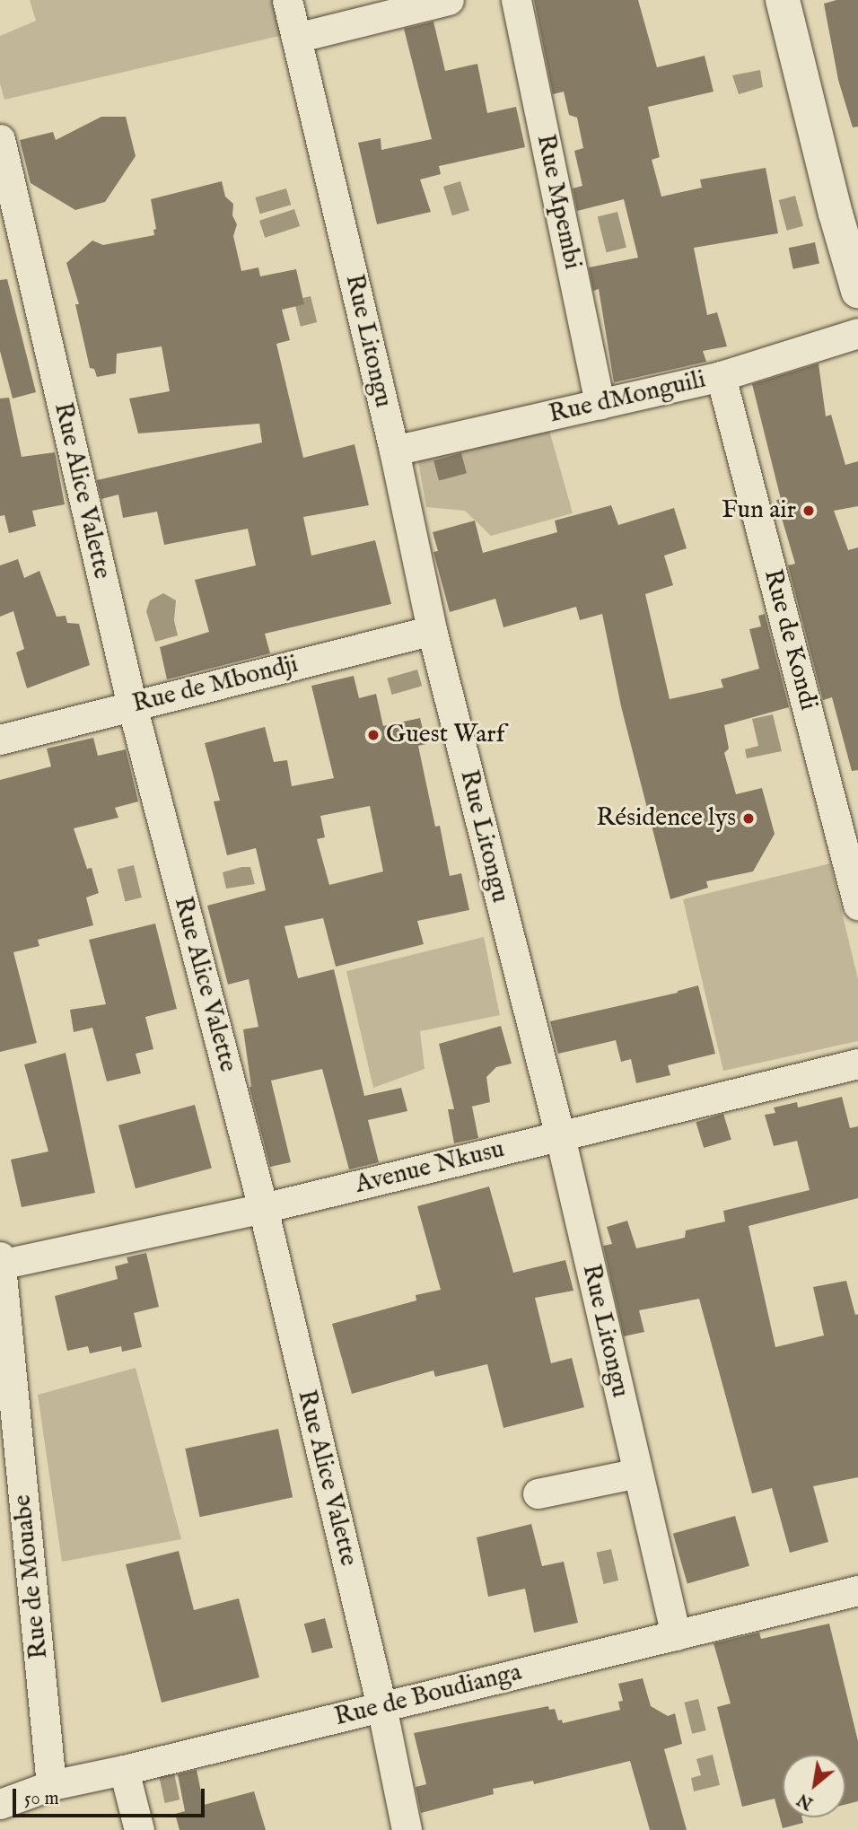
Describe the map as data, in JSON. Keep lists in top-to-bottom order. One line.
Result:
{"streets":{"street":["Rue Mpembi","Rue Litongu","Rue dMonguili","Rue Alice Valette","Rue de Kondi","Rue de Mbondji","Avenue Nkusu","Rue de Mouabe","Rue de Boudianga"]},"crossings":[["Rue Mpembi","Rue dMonguili"],["Rue Litongu","Rue dMonguili"],["Rue Litongu","Rue de Mbondji"],["Rue Litongu","Avenue Nkusu"],["Rue Litongu","Rue de Boudianga"],["Rue dMonguili","Rue de Kondi"],["Rue Alice Valette","Rue de Mbondji"],["Rue Alice Valette","Avenue Nkusu"],["Rue Alice Valette","Rue de Boudianga"],["Avenue Nkusu","Rue de Mouabe"],["Rue de Mouabe","Rue de Boudianga"]],"places":["Fun air","Guest Warf","Résidence lys"],"scale_bar":"50 m","north":"bottom left"}
